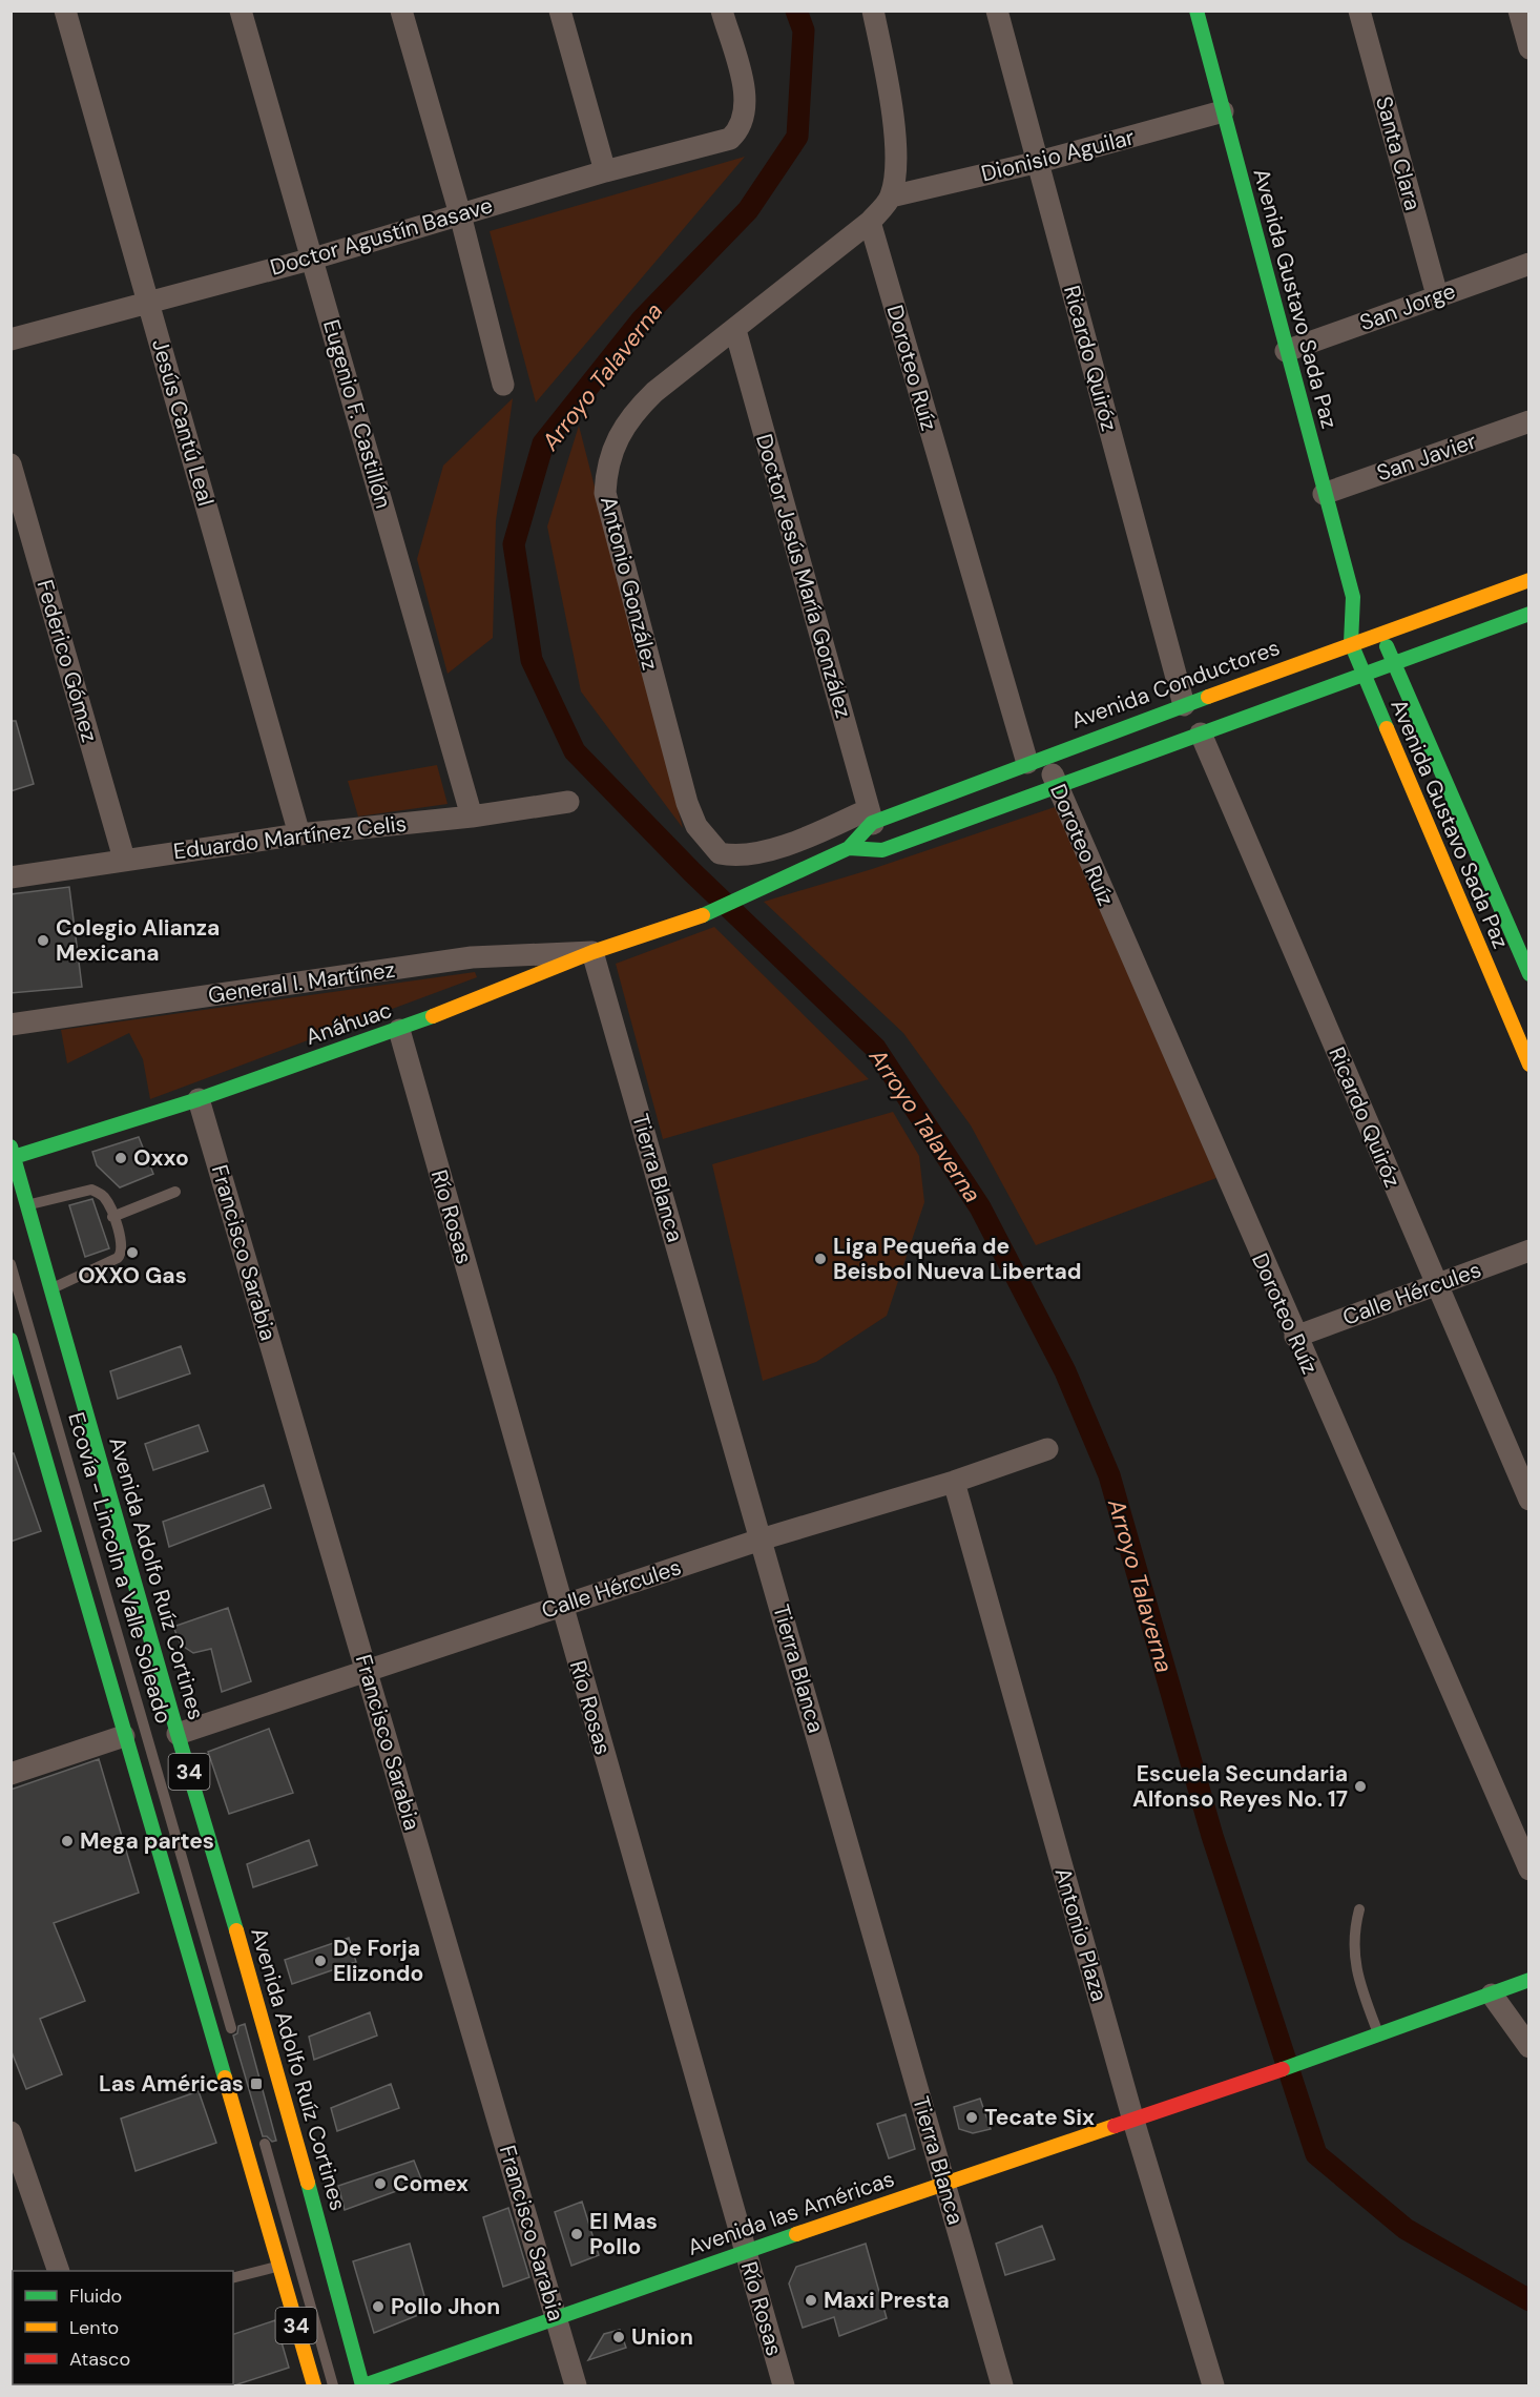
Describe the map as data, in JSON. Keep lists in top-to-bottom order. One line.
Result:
{"streets":{"street":["Santa Clara","Dionisio Aguilar","Doctor Agustín Basave","Avenida Gustavo Sada Paz","San Jorge","Ricardo Quiróz","Doroteo Ruíz","Eugenio F. Castillón","Jesús Cantú Leal","San Javier","Doctor Jesús María González","Antonio González","Federico Gómez","Avenida Conductores","Eduardo Martínez Celis","General I. Martínez","Anáhuac","Tierra Blanca","Río Rosas","Francisco Sarabia","Calle Hércules","Avenida Adolfo Ruíz Cortines","34","Antonio Plaza","Avenida las Américas"],"lane":["Ecovía - Lincoln a Valle Soleado"]},"crossings":[["Santa Clara","San Jorge"],["Dionisio Aguilar","Avenida Gustavo Sada Paz"],["Dionisio Aguilar","Ricardo Quiróz"],["Doctor Agustín Basave","Eugenio F. Castillón"],["Doctor Agustín Basave","Jesús Cantú Leal"],["Avenida Gustavo Sada Paz","San Jorge"],["Avenida Gustavo Sada Paz","San Javier"],["Avenida Gustavo Sada Paz","Avenida Conductores"],["Ricardo Quiróz","Avenida Conductores"],["Ricardo Quiróz","Calle Hércules"],["Doroteo Ruíz","Antonio González"],["Doroteo Ruíz","Avenida Conductores"],["Doroteo Ruíz","Calle Hércules"],["Eugenio F. Castillón","Eduardo Martínez Celis"],["Jesús Cantú Leal","Eduardo Martínez Celis"],["Doctor Jesús María González","Antonio González"],["Doctor Jesús María González","Avenida Conductores"],["Antonio González","Avenida Conductores"],["Federico Gómez","Eduardo Martínez Celis"],["Avenida Conductores","Anáhuac"],["General I. Martínez","Anáhuac"],["General I. Martínez","Tierra Blanca"],["Anáhuac","Tierra Blanca"],["Anáhuac","Río Rosas"],["Anáhuac","Francisco Sarabia"],["Anáhuac","Avenida Adolfo Ruíz Cortines"],["Tierra Blanca","Calle Hércules"],["Tierra Blanca","Avenida las Américas"],["Río Rosas","Calle Hércules"],["Río Rosas","Avenida las Américas"],["Francisco Sarabia","Calle Hércules"],["Francisco Sarabia","Avenida las Américas"],["Calle Hércules","Avenida Adolfo Ruíz Cortines"],["Calle Hércules","Antonio Plaza"],["Avenida Adolfo Ruíz Cortines","Avenida las Américas"],["Antonio Plaza","Avenida las Américas"]],"water":["Arroyo Talaverna"],"places":{"other":["Colegio Alianza Mexicana","Oxxo","OXXO Gas","Liga Pequeña de Beisbol Nueva Libertad","Escuela Secundaria Alfonso Reyes No. 17","Mega partes","De Forja Elizondo","Tecate Six","Comex","El Mas Pollo","Maxi Presta","Pollo Jhon","Union"],"transit":["Las Américas"]},"legend":["Fluido","Lento","Atasco"]}
